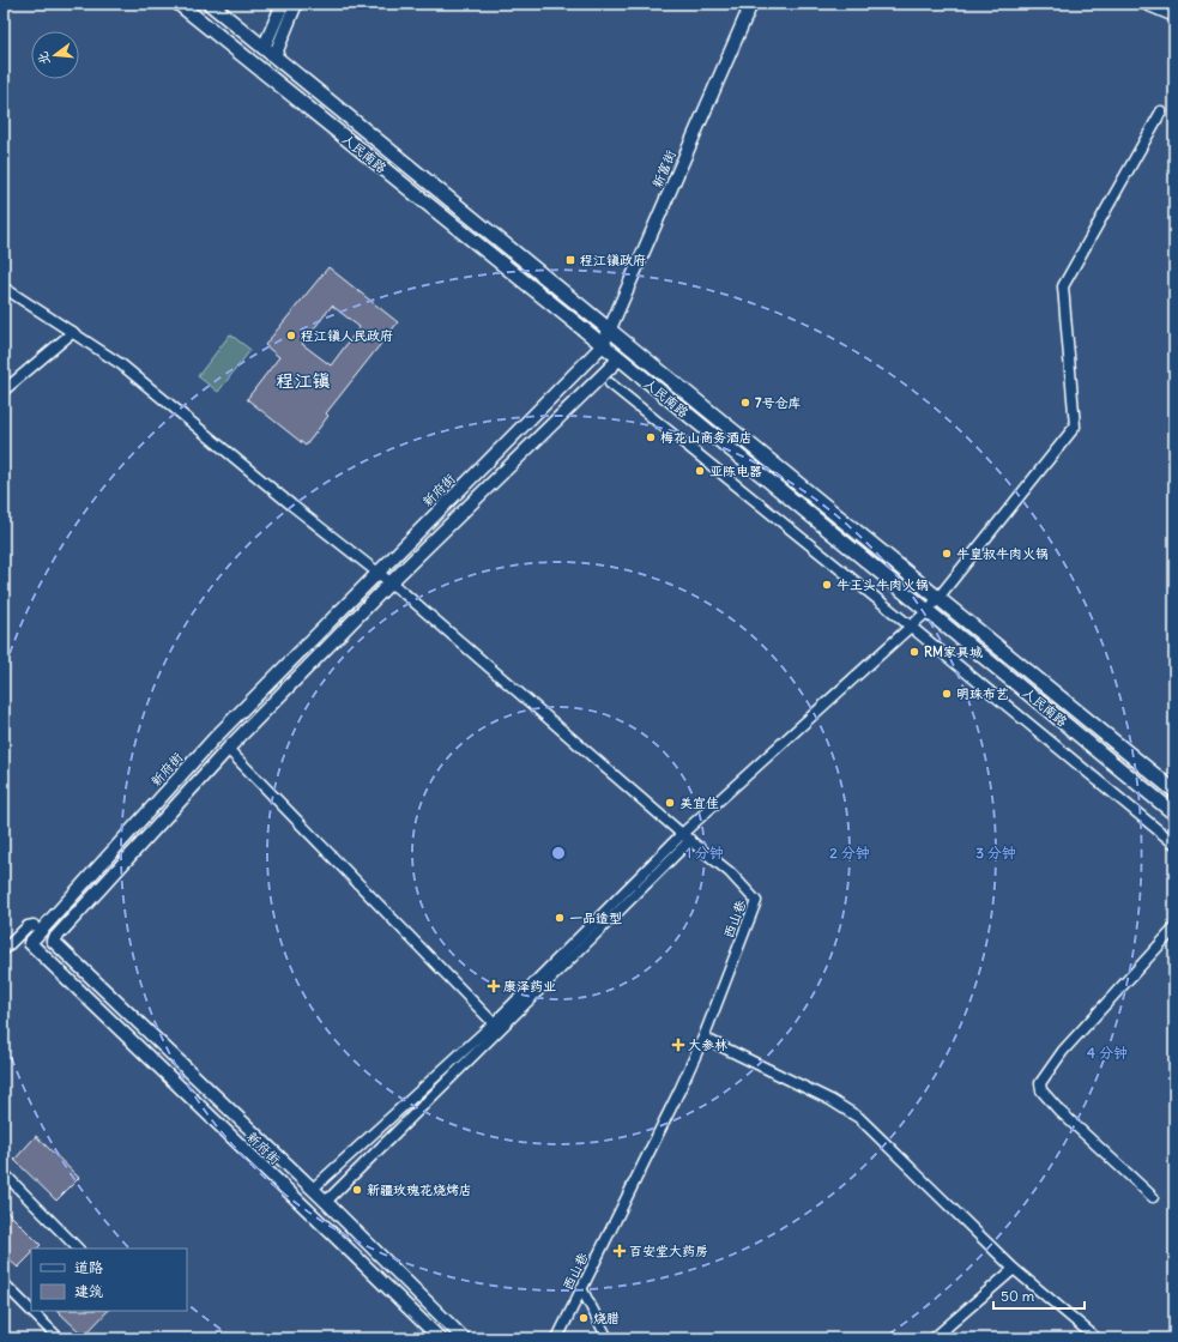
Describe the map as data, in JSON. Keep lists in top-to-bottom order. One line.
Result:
{"streets":{"main road":["人民南路"],"street":["新富街","新府街","西山巷"]},"crossings":[["人民南路","新富街"],["人民南路","新府街"],["新富街","新府街"]],"districts":["程江镇"],"places":{"transit":["程江镇政府"],"other":["程江镇人民政府","7号仓库","梅花山商务酒店","亚陈电器","牛皇叔牛肉火锅","牛王头牛肉火锅","RM家具城","明珠布艺","美宜佳","一品造型","新疆玫瑰花烧烤店","烧腊"],"health":["康泽药业","大参林","百安堂大药房"]},"legend":["道路","建筑"],"scale_bar":"50 m","north":"left","rings":["1 分钟","2 分钟","3 分钟","4 分钟"]}
